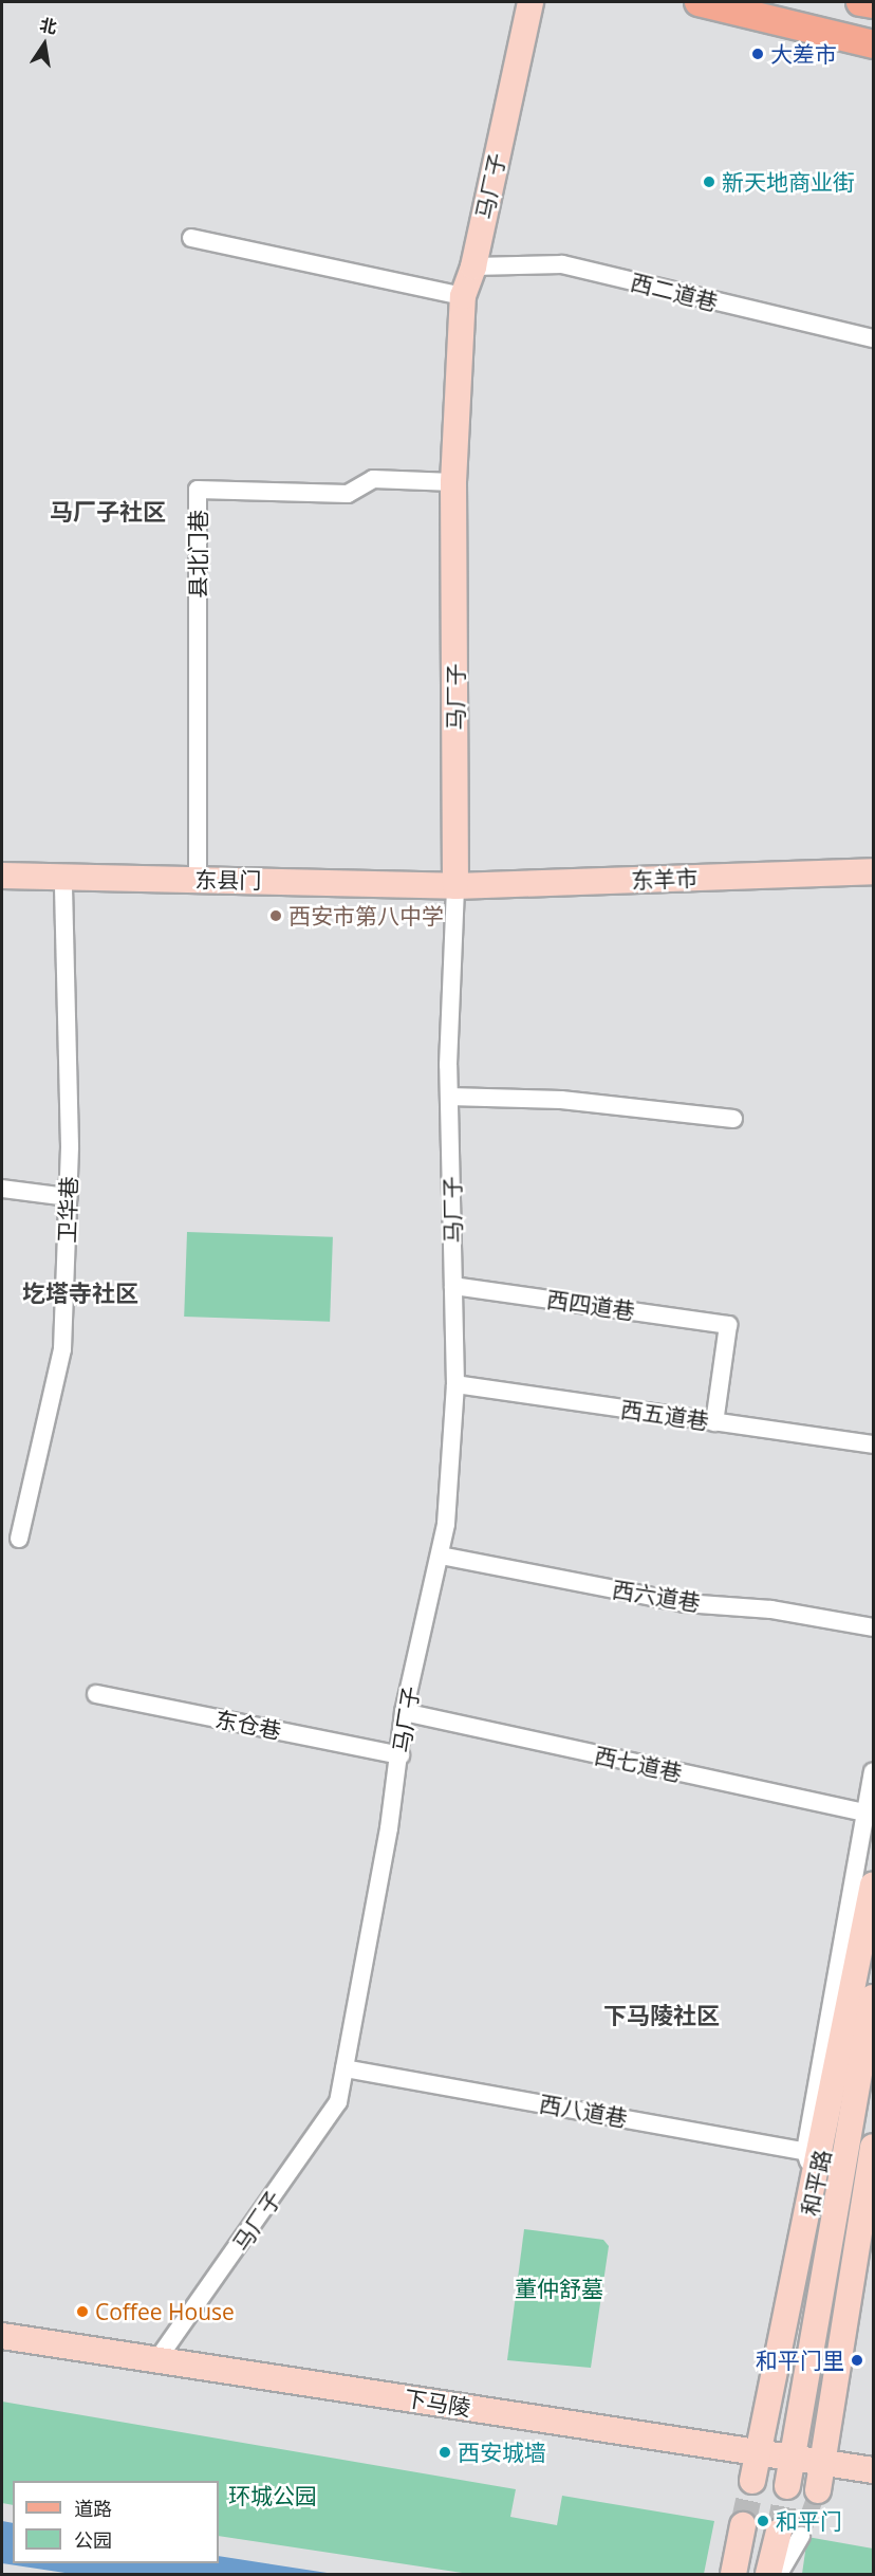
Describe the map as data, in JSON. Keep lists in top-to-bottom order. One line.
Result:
{"streets":{"street":["马厂子","西二道巷","县北门巷","东羊市","东县门","卫华巷","西四道巷","西五道巷","西六道巷","东仓巷","西七道巷","西八道巷","和平路","下马陵"]},"crossings":[["马厂子","西二道巷"],["马厂子","县北门巷"],["马厂子","东羊市"],["马厂子","东县门"],["马厂子","西四道巷"],["马厂子","西五道巷"],["马厂子","西六道巷"],["马厂子","东仓巷"],["马厂子","西七道巷"],["马厂子","西八道巷"],["马厂子","下马陵"],["县北门巷","东县门"],["东羊市","东县门"],["东县门","卫华巷"],["西四道巷","西五道巷"],["西八道巷","和平路"],["和平路","下马陵"]],"districts":["马厂子社区","圪塔寺社区","下马陵社区"],"parks":["董仲舒墓","环城公园"],"places":["大差市","新天地商业街","西安市第八中学","Coffee House","和平门里","西安城墙","和平门"],"legend":["道路","公园"],"north":"top"}
